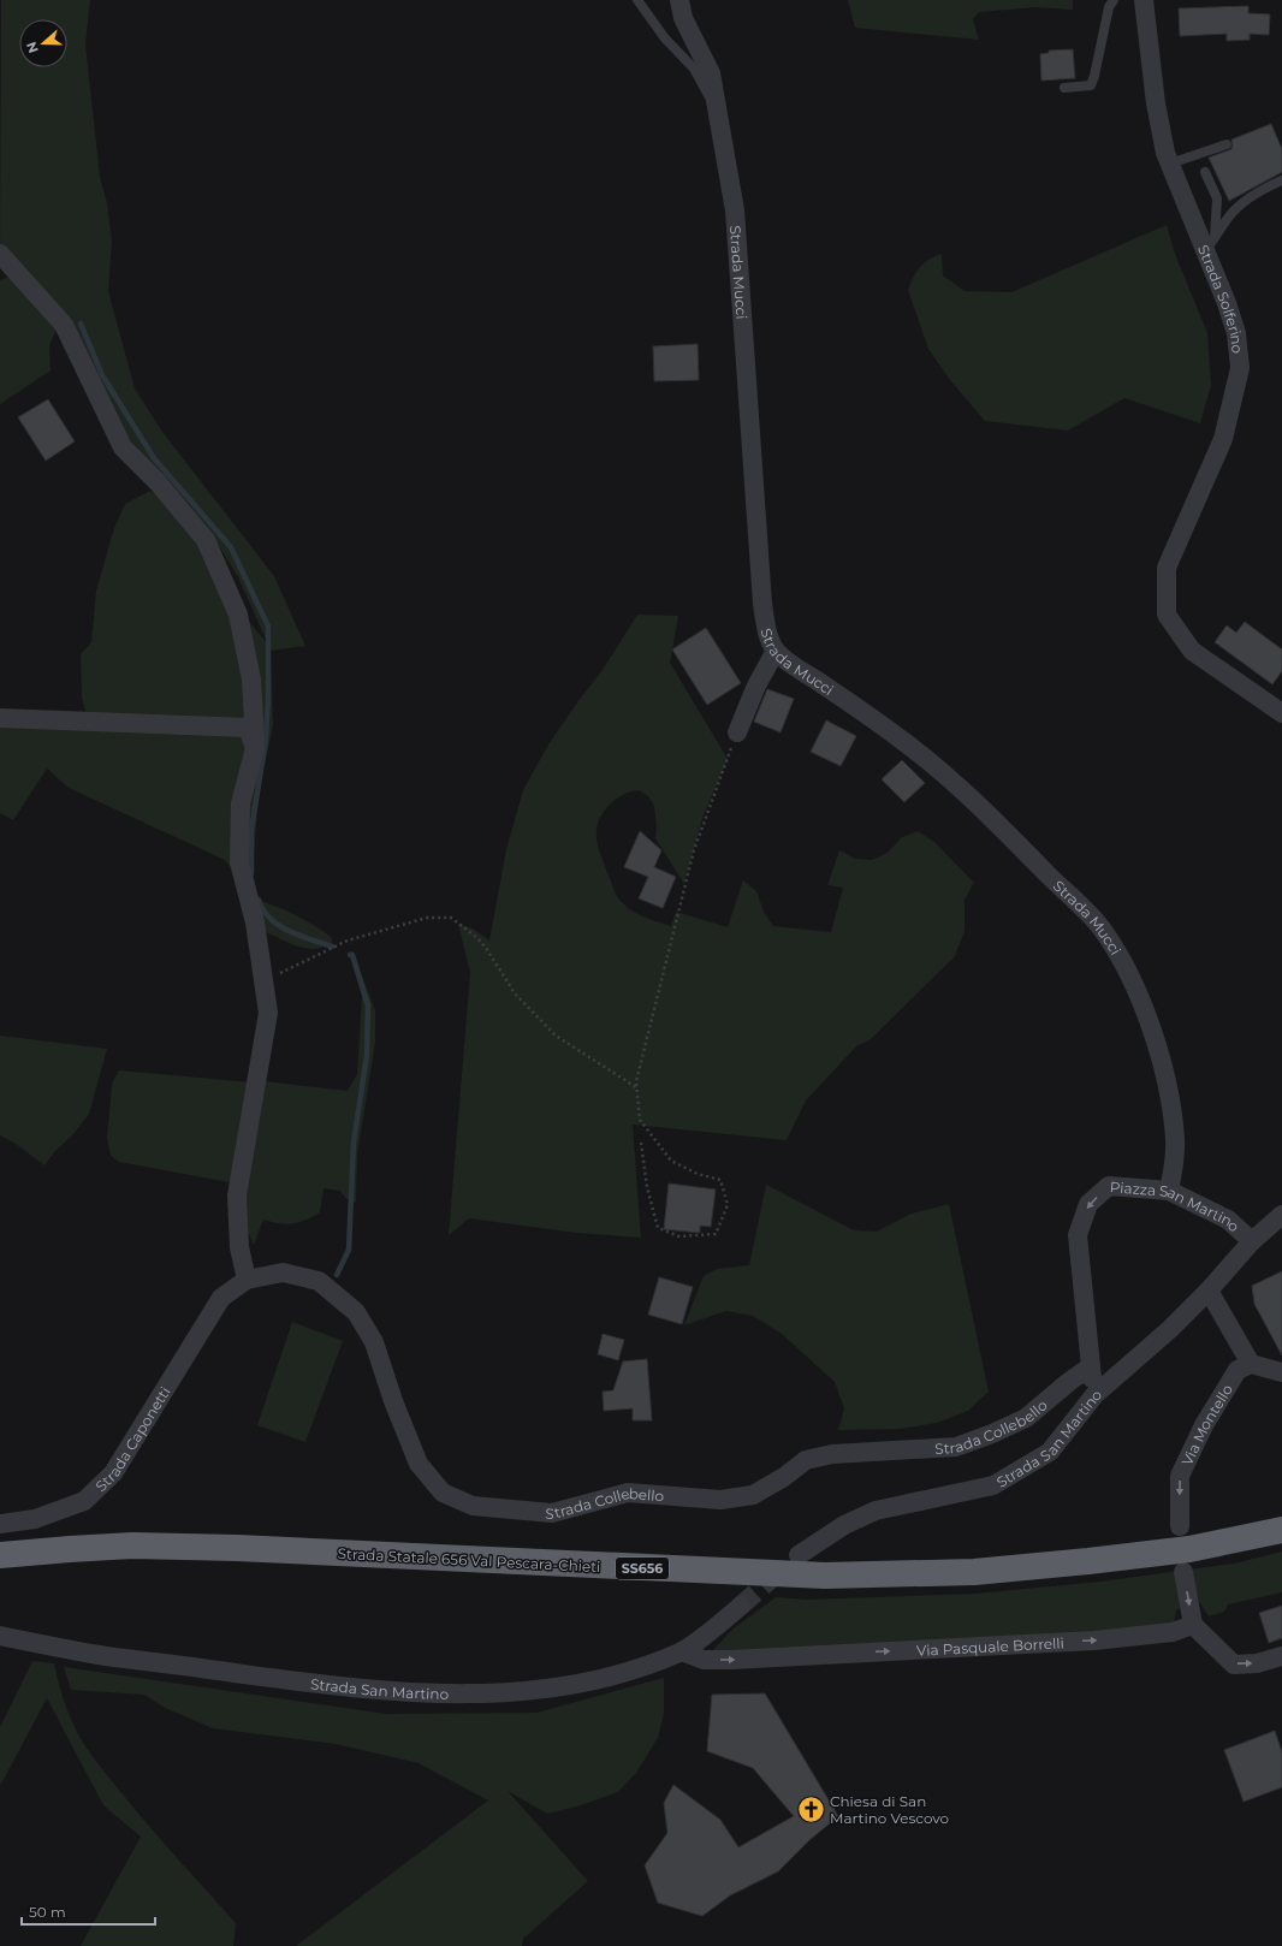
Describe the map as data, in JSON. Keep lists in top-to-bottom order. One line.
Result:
{"streets":{"highway":["Strada Statale 656 Val Pescara-Chieti","SS656"],"street":["Strada Mucci","Strada Solferino","Piazza San Martino","Strada Collebello","Via Montello","Strada San Martino","Strada Caponetti","Via Pasquale Borrelli"]},"crossings":[["Strada Mucci","Piazza San Martino"],["Piazza San Martino","Strada Collebello"],["Piazza San Martino","Strada San Martino"],["Strada Collebello","Strada Caponetti"],["Strada San Martino","Via Pasquale Borrelli"]],"one_way":["Via Montello","Via Pasquale Borrelli"],"places":{"church":["Chiesa di San Martino Vescovo"]},"scale_bar":"50 m","north":"left"}
